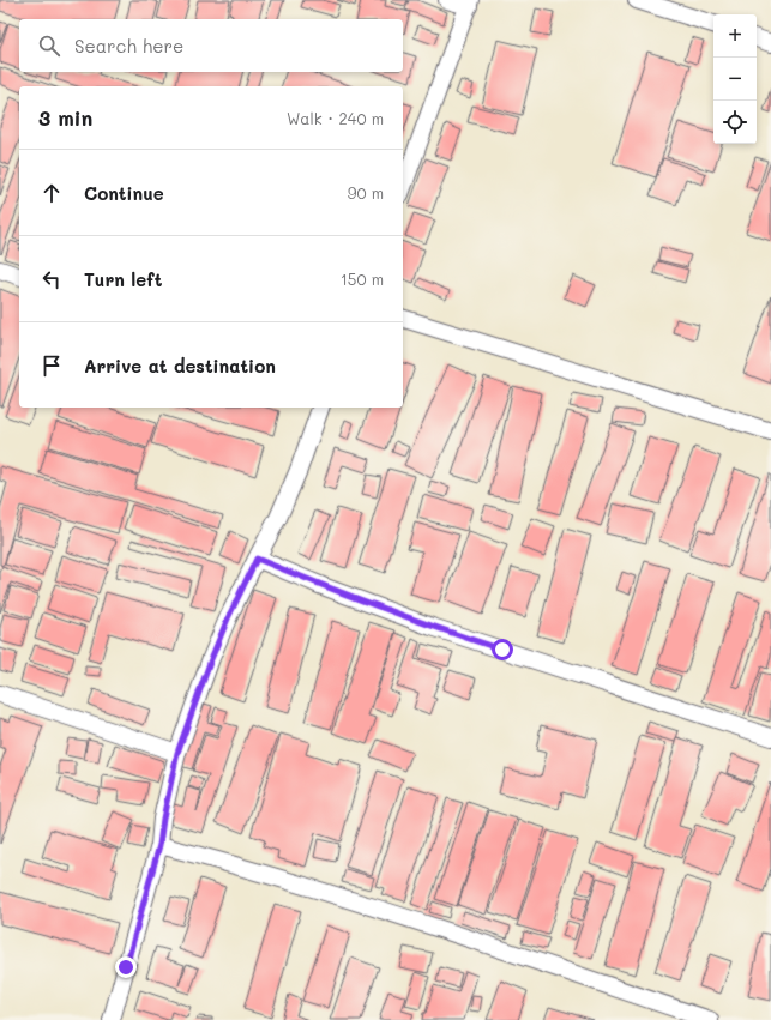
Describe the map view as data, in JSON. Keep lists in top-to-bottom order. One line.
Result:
{"page":{"map_buttons":["+","−"],"search":"Search here","heading":["3 min","Walk · 240 m"],"list":[["Continue","90 m"],["Turn left","150 m"],"Arrive at destination"]}}
